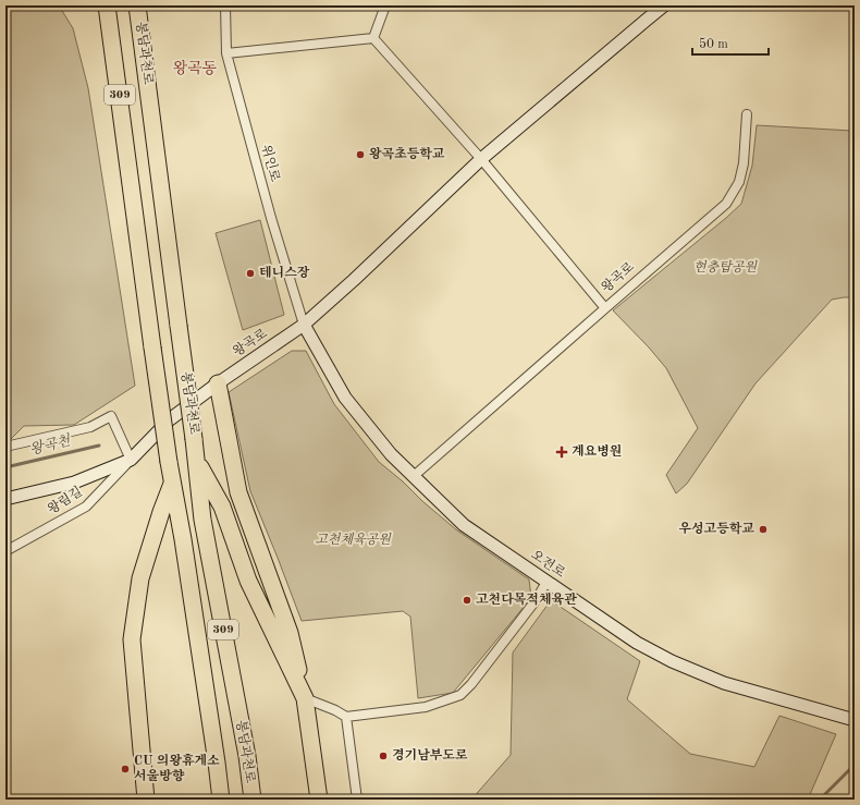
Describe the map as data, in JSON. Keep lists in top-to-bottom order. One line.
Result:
{"streets":{"highway":["봉담과천로","309"],"street":["위인로","왕곡로","왕림길","오전로"]},"crossings":[["위인로","왕곡로"],["위인로","오전로"],["왕곡로","왕림길"],["왕곡로","오전로"]],"districts":["왕곡동"],"water":["왕곡천"],"parks":["현충탑공원","고천체육공원"],"places":{"other":["왕곡초등학교","테니스장","우성고등학교","고천다목적체육관","경기남부도로","CU 의왕휴게소 서울방향"],"health":["계요병원"]},"scale_bar":"50 m"}
